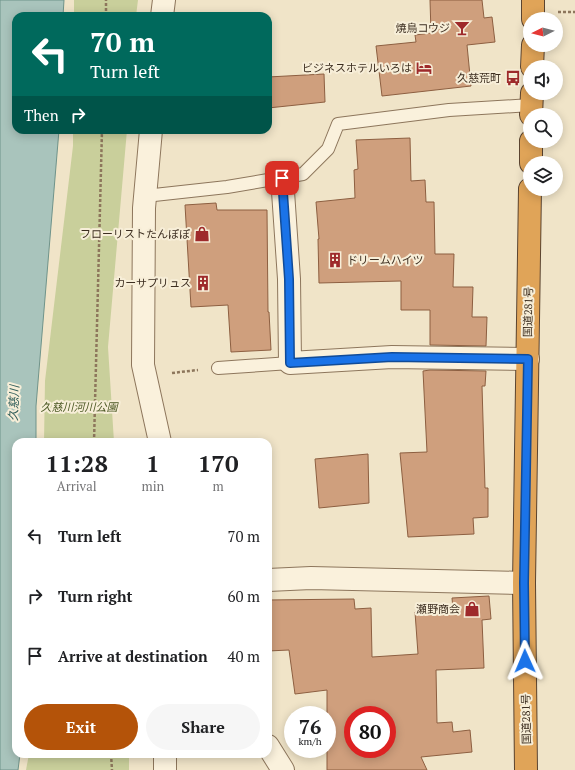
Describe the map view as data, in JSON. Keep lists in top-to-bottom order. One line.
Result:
{"streets":{"highway":["国道281号"]},"water":["久慈川"],"parks":["久慈川河川公園"],"places":{"bar":["焼鳥コウジ"],"hotel":["ビジネスホテルいろは"],"bus stop":["久慈荒町"],"shop":["フローリストたんぽぽ","瀬野商会"],"building":["ドリームハイツ","カーサプリュス"]},"north":"left","page":{"turn":["70 m","Turn left"],"then":"Then","eta":["11:28","Arrival","1","min","170","m"],"list":[{"name":"Turn left","value":"70 m"},{"name":"Turn right","value":"60 m"},{"name":"Arrive at destination","value":"40 m"}],"buttons":["Exit","Share"],"speed":"76 km/h","limit":"80"}}
